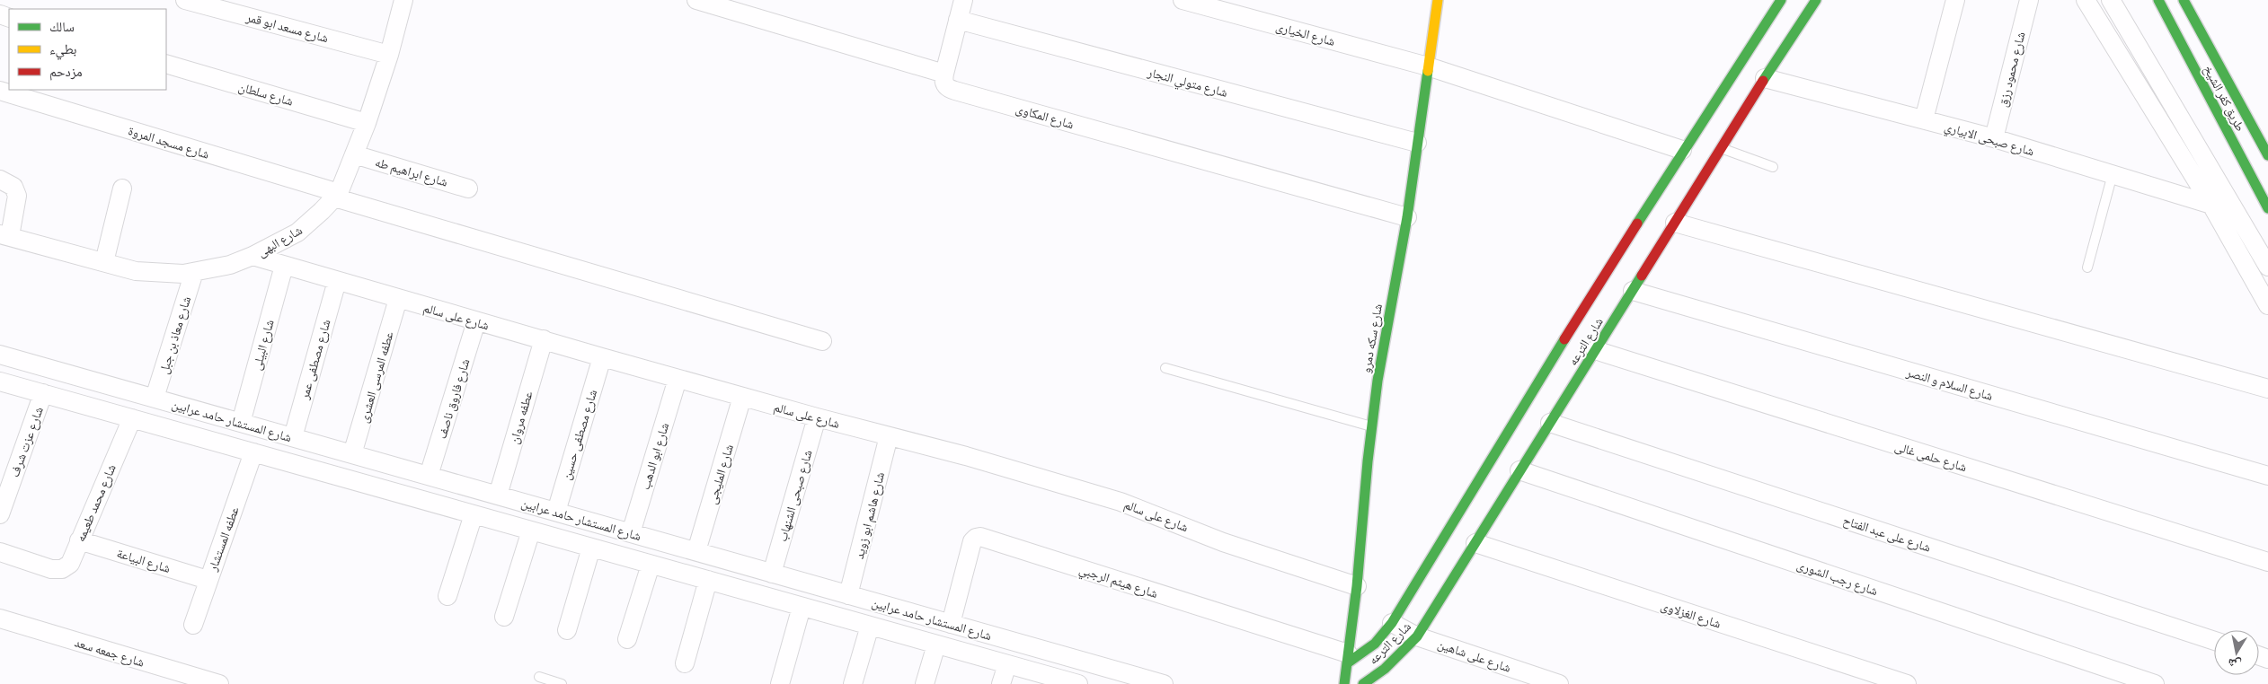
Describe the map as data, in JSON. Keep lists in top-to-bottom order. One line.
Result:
{"streets":{"main road":["طريق كفر الشيخ","شارع سكه دمرو","شارع الترعه"],"street":["شارع مسعد ابو قمر","شارع الخيارى","شارع محمود رزق","شارع متولي النجار","شارع سلطان","شارع المكاوى","شارع صبحى الابياري","شارع مسجد المروة","شارع ابراهيم طه","شارع البهى","شارع على سالم","شارع معاذ بن جبل","شارع البيلى","شارع مصطفى عمر","عطفه المرسى العشرى","شارع السلام و النصر","شارع فاروق ناصف","عطفه مروان","شارع المستشار حامد عرابين","شارع مصطفى حسين","شارع عزت شرف","شارع ابو الدهب","شارع حلمى غالى","شارع المليجى","شارع صبحى الشنهاب","شارع محمد طعيمه","شارع هاشم ابو زويد","شارع على عبد الفتاح","عطفه المستشار","شارع البياعة","شارع رجب الشورى","شارع هيثم الرجبي","شارع الغزلاوى","شارع جمعه سعد","شارع على شاهين"]},"crossings":[["شارع مسعد ابو قمر","شارع البهى"],["شارع الخيارى","شارع سكه دمرو"],["شارع الخيارى","شارع الترعه"],["شارع محمود رزق","شارع صبحى الابياري"],["شارع متولي النجار","شارع سكه دمرو"],["شارع سلطان","شارع البهى"],["شارع المكاوى","شارع سكه دمرو"],["شارع صبحى الابياري","شارع الترعه"],["شارع مسجد المروة","شارع البهى"],["شارع ابراهيم طه","شارع البهى"],["شارع البهى","شارع على سالم"],["شارع البهى","شارع معاذ بن جبل"],["شارع على سالم","شارع سكه دمرو"],["شارع على سالم","شارع البيلى"],["شارع على سالم","شارع مصطفى عمر"],["شارع على سالم","عطفه المرسى العشرى"],["شارع على سالم","شارع فاروق ناصف"],["شارع على سالم","عطفه مروان"],["شارع على سالم","شارع مصطفى حسين"],["شارع على سالم","شارع ابو الدهب"],["شارع على سالم","شارع المليجى"],["شارع على سالم","شارع صبحى الشنهاب"],["شارع على سالم","شارع هاشم ابو زويد"],["شارع معاذ بن جبل","شارع المستشار حامد عرابين"],["شارع سكه دمرو","شارع الترعه"],["شارع سكه دمرو","شارع هيثم الرجبي"],["شارع الترعه","شارع السلام و النصر"],["شارع الترعه","شارع حلمى غالى"],["شارع الترعه","شارع على عبد الفتاح"],["شارع الترعه","شارع رجب الشورى"],["شارع الترعه","شارع هيثم الرجبي"],["شارع الترعه","شارع الغزلاوى"],["شارع الترعه","شارع على شاهين"],["شارع البيلى","شارع المستشار حامد عرابين"],["شارع مصطفى عمر","شارع المستشار حامد عرابين"],["عطفه المرسى العشرى","شارع المستشار حامد عرابين"],["شارع فاروق ناصف","شارع المستشار حامد عرابين"],["عطفه مروان","شارع المستشار حامد عرابين"],["شارع المستشار حامد عرابين","شارع مصطفى حسين"],["شارع المستشار حامد عرابين","شارع عزت شرف"],["شارع المستشار حامد عرابين","شارع ابو الدهب"],["شارع المستشار حامد عرابين","شارع المليجى"],["شارع المستشار حامد عرابين","شارع صبحى الشنهاب"],["شارع المستشار حامد عرابين","شارع محمد طعيمه"],["شارع المستشار حامد عرابين","شارع هاشم ابو زويد"],["شارع المستشار حامد عرابين","عطفه المستشار"],["شارع المستشار حامد عرابين","شارع هيثم الرجبي"],["شارع محمد طعيمه","شارع البياعة"],["عطفه المستشار","شارع البياعة"]],"legend":["سالك","بطيء","مزدحم"],"north":"bottom"}
